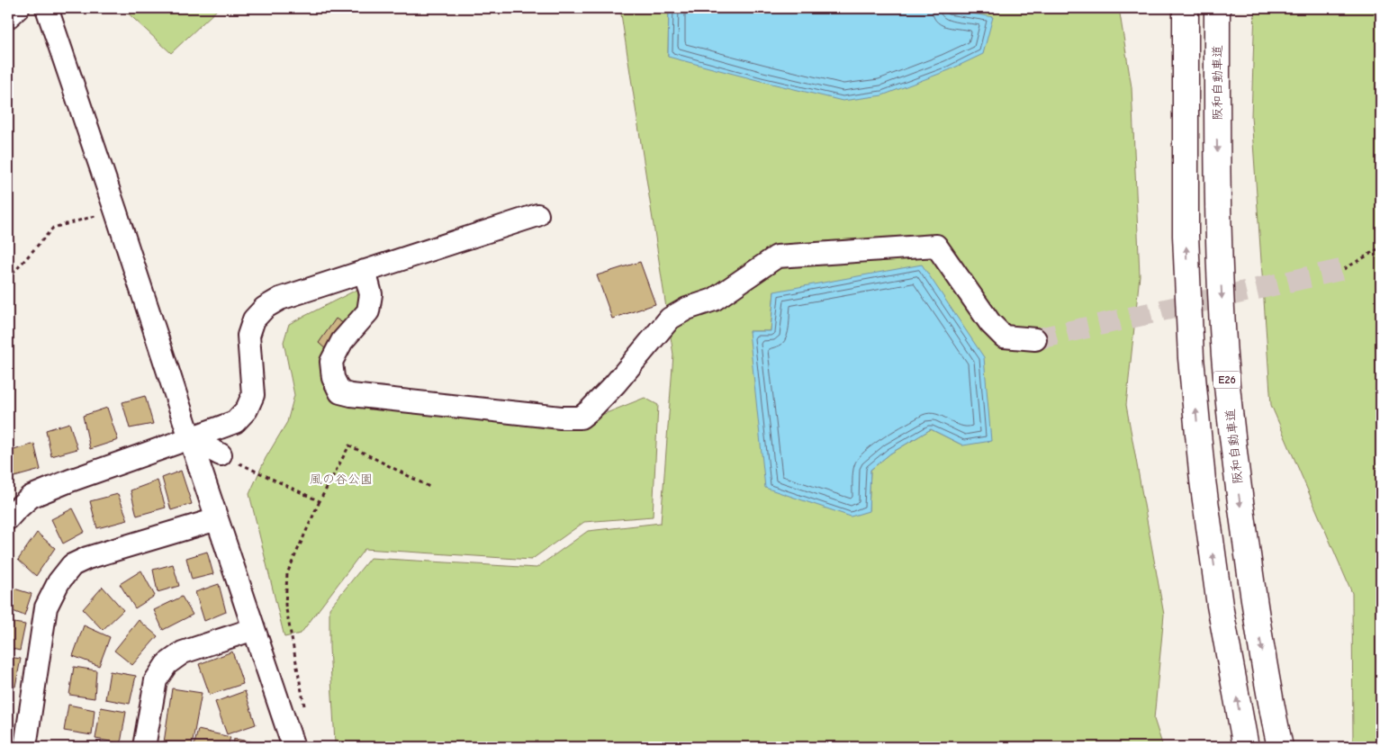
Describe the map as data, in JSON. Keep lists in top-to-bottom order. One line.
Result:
{"streets":{"highway":["阪和自動車道","E26"]},"parks":["風の谷公園"]}
